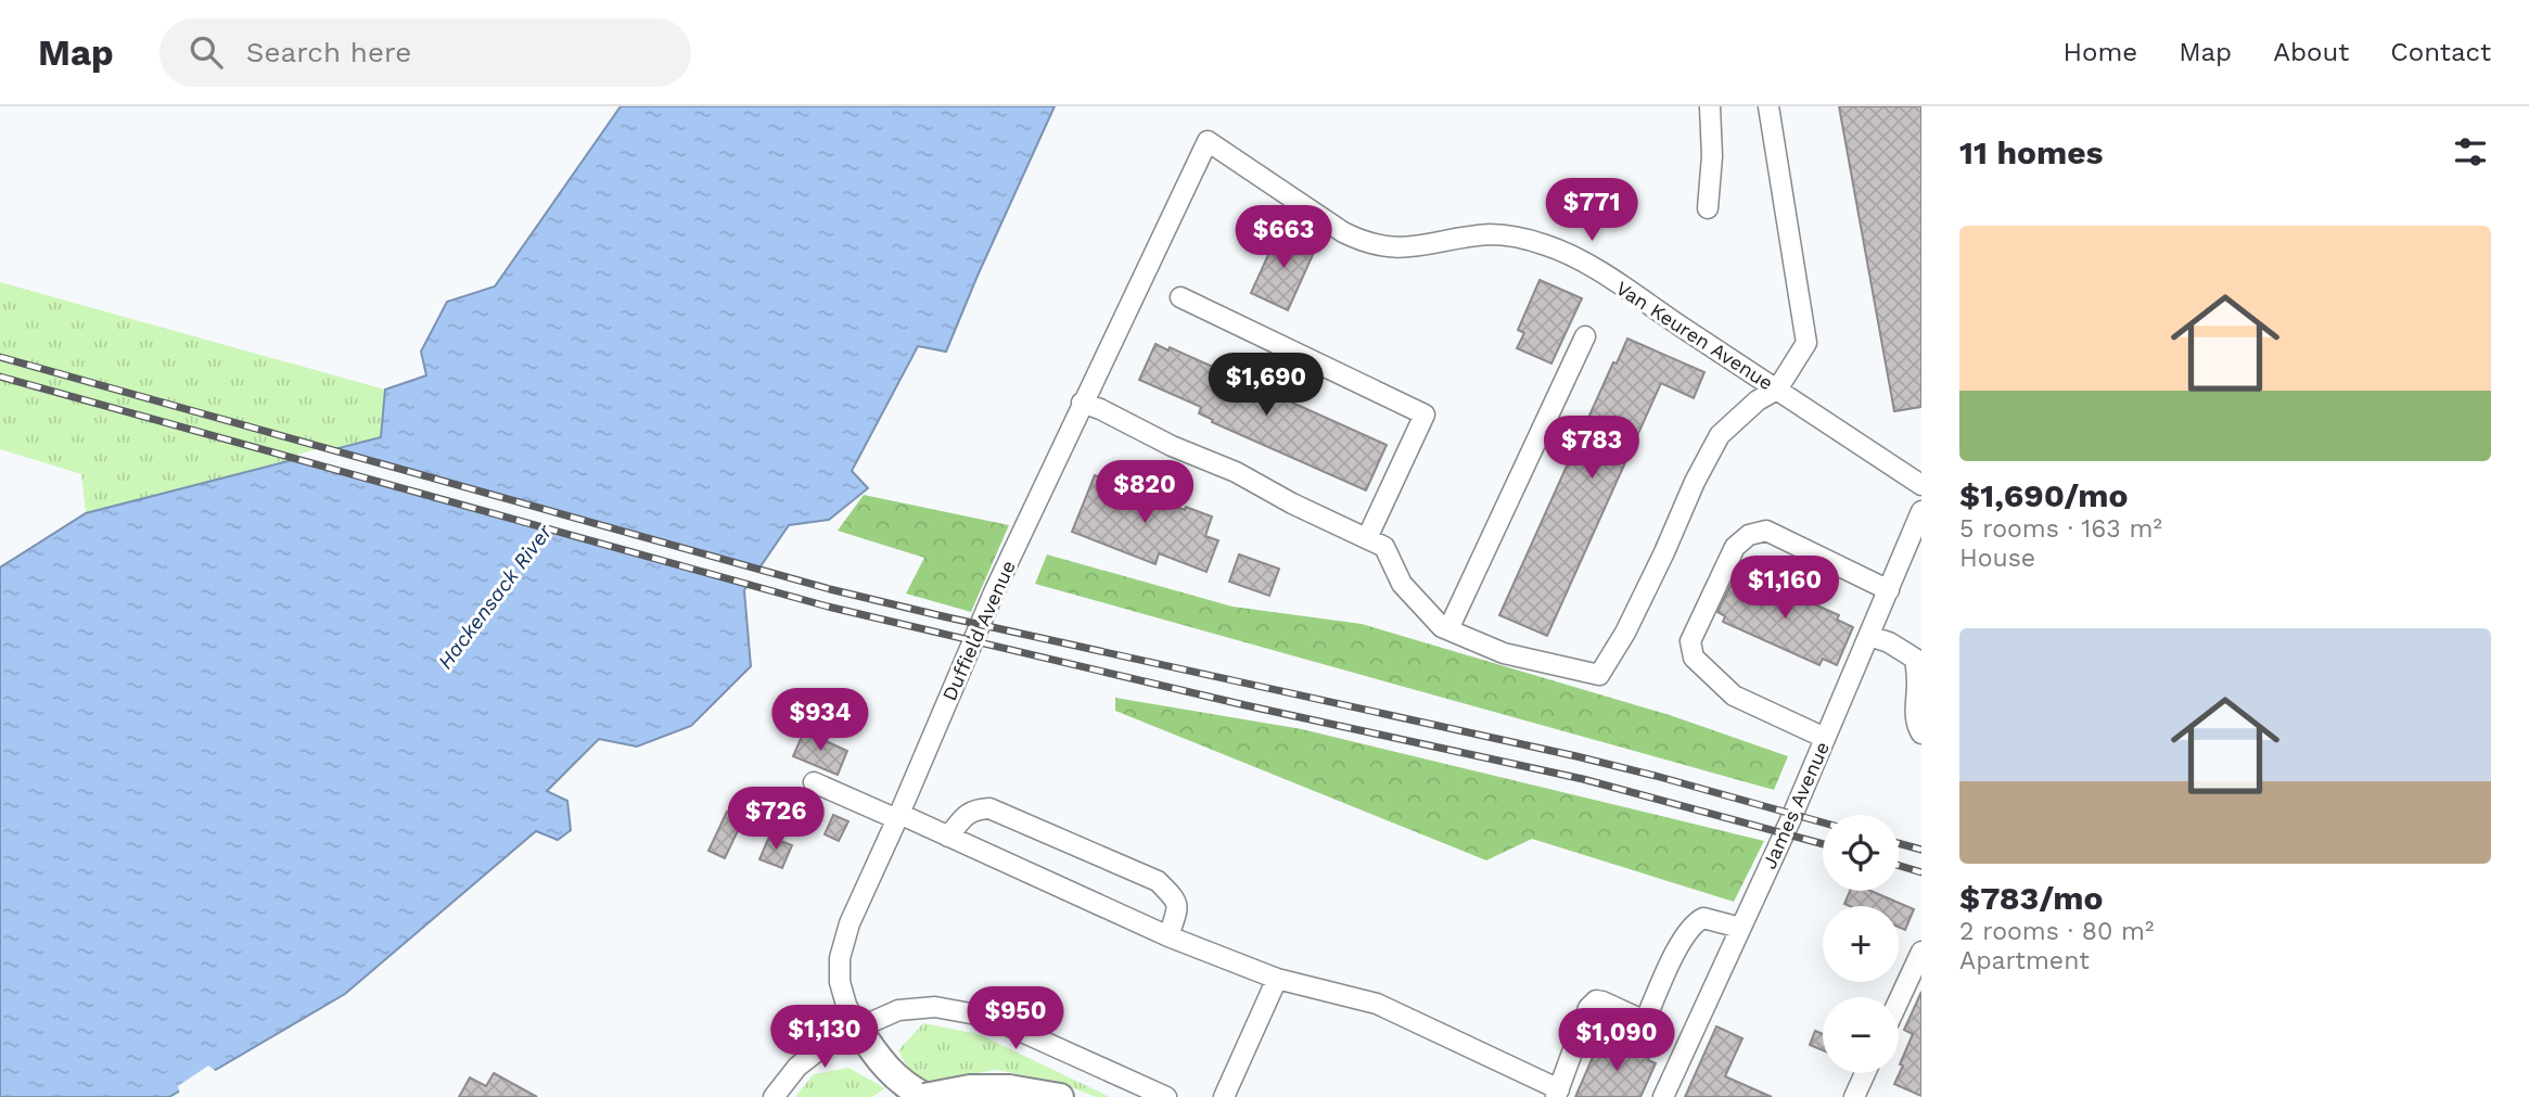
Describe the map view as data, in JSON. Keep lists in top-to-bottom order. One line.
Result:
{"streets":{"street":["Van Keuren Avenue","Duffield Avenue","James Avenue"]},"crossings":[["Van Keuren Avenue","Duffield Avenue"]],"water":["Hackensack River"],"page":{"header":"Map","search":"Search here","nav":["Home","Map","About","Contact"],"heading":"11 homes","price":["$771","$663","$1,690","$783","$820","$1,160","$934","$726","$950","$1,130","$1,090"],"list":[{"name":"$1,690/mo","note":"5 rooms · 163 m² · House"},{"name":"$783/mo","note":"2 rooms · 80 m² · Apartment"}],"map_buttons":["+","−"]}}
